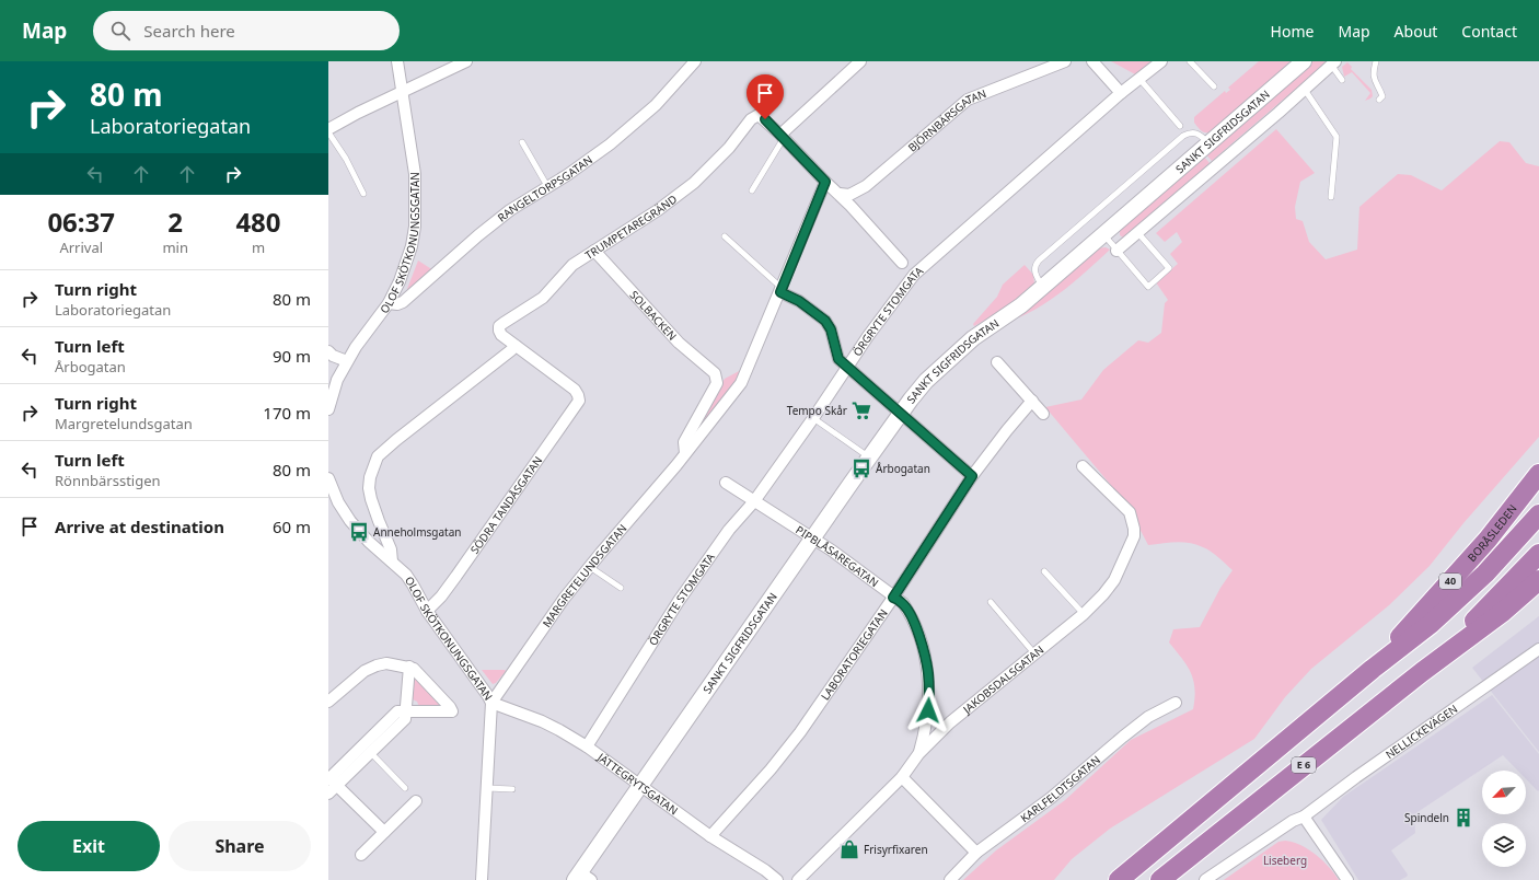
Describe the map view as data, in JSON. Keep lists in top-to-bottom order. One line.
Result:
{"streets":{"highway":["BORÅSLEDEN","40","E 6"],"street":["BJÖRNBÄRSGATAN","SANKT SIGFRIDSGATAN","RANGELTORPSGATAN","TRUMPETAREGRÄND","OLOF SKÖTKONUNGSGATAN","ÖRGRYTE STOMGATA","SOLBACKEN","SÖDRA TANDÅSGATAN","PIPBLÅSAREGATAN","MARGRETELUNDSGATAN","LABORATORIEGATAN","JAKOBSDALSGATAN","NELLICKEVÄGEN","JÄTTEGRYTSGATAN","KARLFELDTSGATAN"]},"crossings":[["SANKT SIGFRIDSGATAN","PIPBLÅSAREGATAN"],["SANKT SIGFRIDSGATAN","JÄTTEGRYTSGATAN"],["RANGELTORPSGATAN","OLOF SKÖTKONUNGSGATAN"],["TRUMPETAREGRÄND","SOLBACKEN"],["TRUMPETAREGRÄND","SÖDRA TANDÅSGATAN"],["OLOF SKÖTKONUNGSGATAN","SÖDRA TANDÅSGATAN"],["OLOF SKÖTKONUNGSGATAN","MARGRETELUNDSGATAN"],["OLOF SKÖTKONUNGSGATAN","JÄTTEGRYTSGATAN"],["ÖRGRYTE STOMGATA","PIPBLÅSAREGATAN"],["ÖRGRYTE STOMGATA","JÄTTEGRYTSGATAN"],["SOLBACKEN","MARGRETELUNDSGATAN"],["PIPBLÅSAREGATAN","LABORATORIEGATAN"],["PIPBLÅSAREGATAN","JAKOBSDALSGATAN"],["MARGRETELUNDSGATAN","JÄTTEGRYTSGATAN"],["LABORATORIEGATAN","JÄTTEGRYTSGATAN"]],"parks":["Liseberg"],"places":{"supermarket":["Tempo Skår"],"bus stop":["Årbogatan","Anneholmsgatan"],"building":["Spindeln"],"shop":["Frisyrfixaren"]},"north":"bottom left","page":{"header":"Map","search":"Search here","nav":["Home","Map","About","Contact"],"turn":["80 m","Laboratoriegatan"],"eta":["06:37","Arrival","2","min","480","m"],"list":[{"name":"Turn right","note":"Laboratoriegatan","value":"80 m"},{"name":"Turn left","note":"Årbogatan","value":"90 m"},{"name":"Turn right","note":"Margretelundsgatan","value":"170 m"},{"name":"Turn left","note":"Rönnbärsstigen","value":"80 m"},{"name":"Arrive at destination","value":"60 m"}],"buttons":["Exit","Share"]}}
